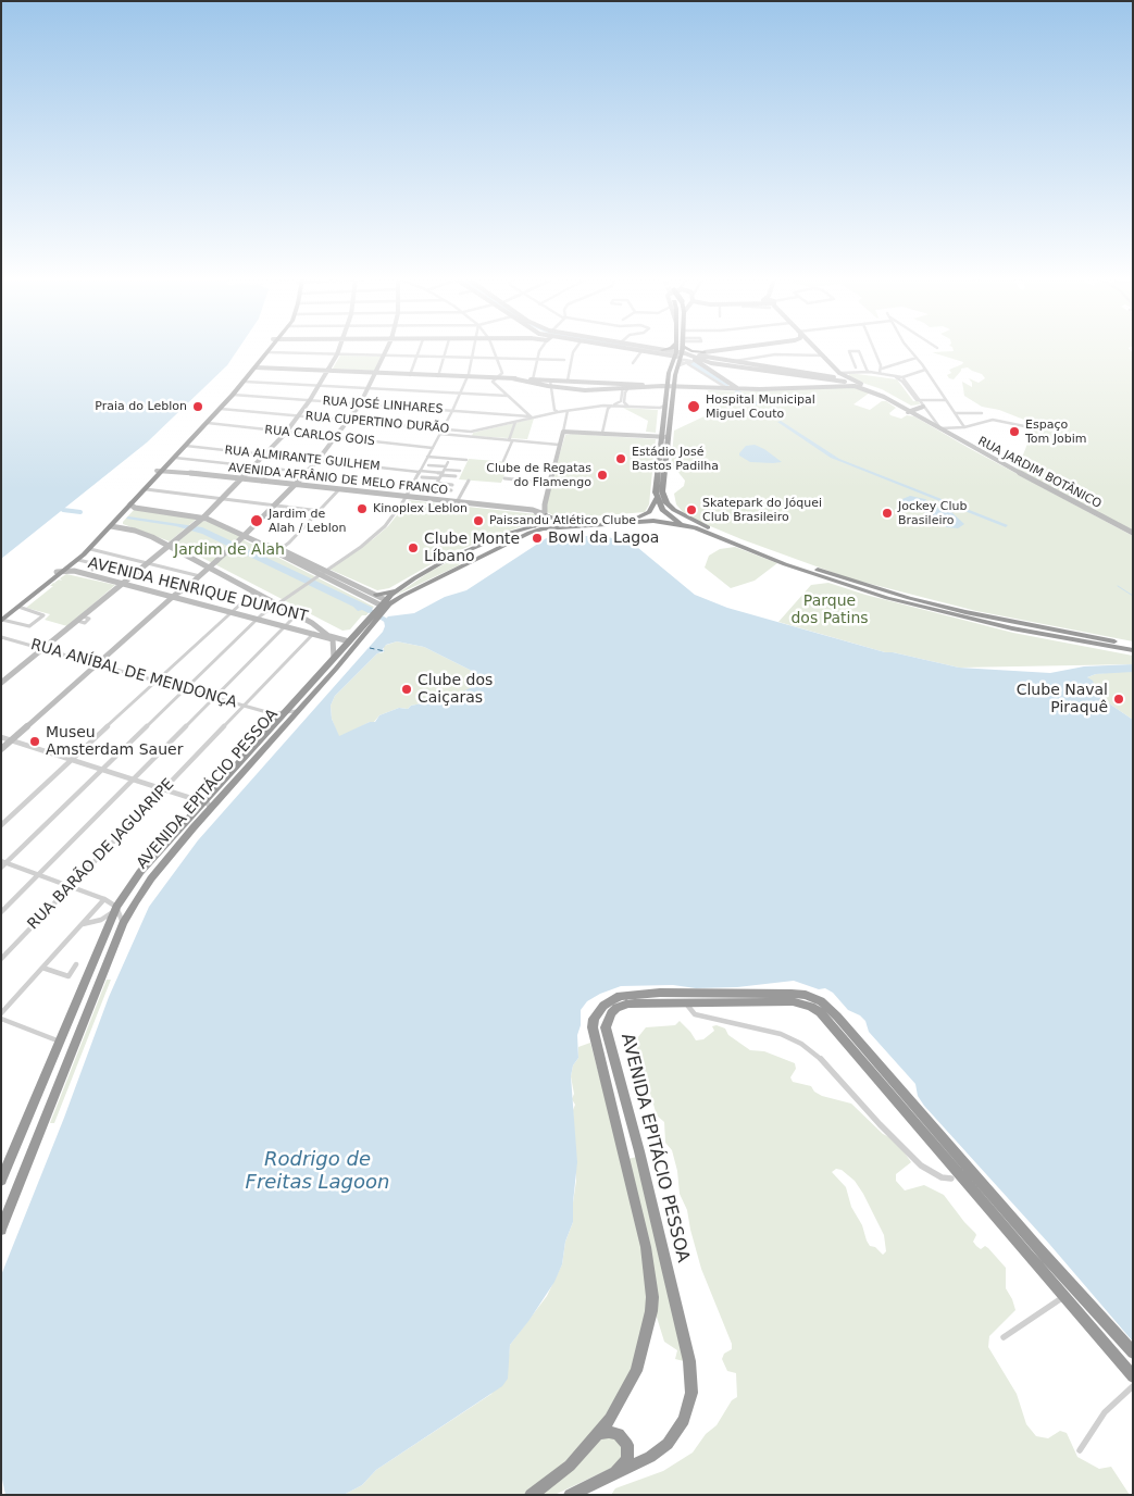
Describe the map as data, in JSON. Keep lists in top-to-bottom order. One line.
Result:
{"streets":{"highway":["AVENIDA EPITÁCIO PESSOA"],"main road":["RUA JARDIM BOTÂNICO","AVENIDA AFRÂNIO DE MELO FRANCO","AVENIDA HENRIQUE DUMONT"],"street":["RUA JOSÉ LINHARES","RUA CUPERTINO DURÃO","RUA CARLOS GOIS","RUA ALMIRANTE GUILHEM","RUA ANÍBAL DE MENDONÇA","RUA BARÃO DE JAGUARIPE"]},"crossings":[["RUA JOSÉ LINHARES","RUA CUPERTINO DURÃO"],["AVENIDA HENRIQUE DUMONT","RUA BARÃO DE JAGUARIPE"],["RUA ANÍBAL DE MENDONÇA","AVENIDA EPITÁCIO PESSOA"],["RUA ANÍBAL DE MENDONÇA","RUA BARÃO DE JAGUARIPE"]],"water":["Rodrigo de Freitas Lagoon"],"parks":["Jardim de Alah","Parque dos Patins"],"places":["Praia do Leblon","Hospital Municipal Miguel Couto","Espaço Tom Jobim","Estádio José Bastos Padilha","Clube de Regatas do Flamengo","Kinoplex Leblon","Skatepark do Jóquei Club Brasileiro","Jockey Club Brasileiro","Jardim de Alah / Leblon","Paissandu Atlético Clube","Bowl da Lagoa","Clube Monte Líbano","Clube dos Caiçaras","Clube Naval Piraquê","Museu Amsterdam Sauer"]}
